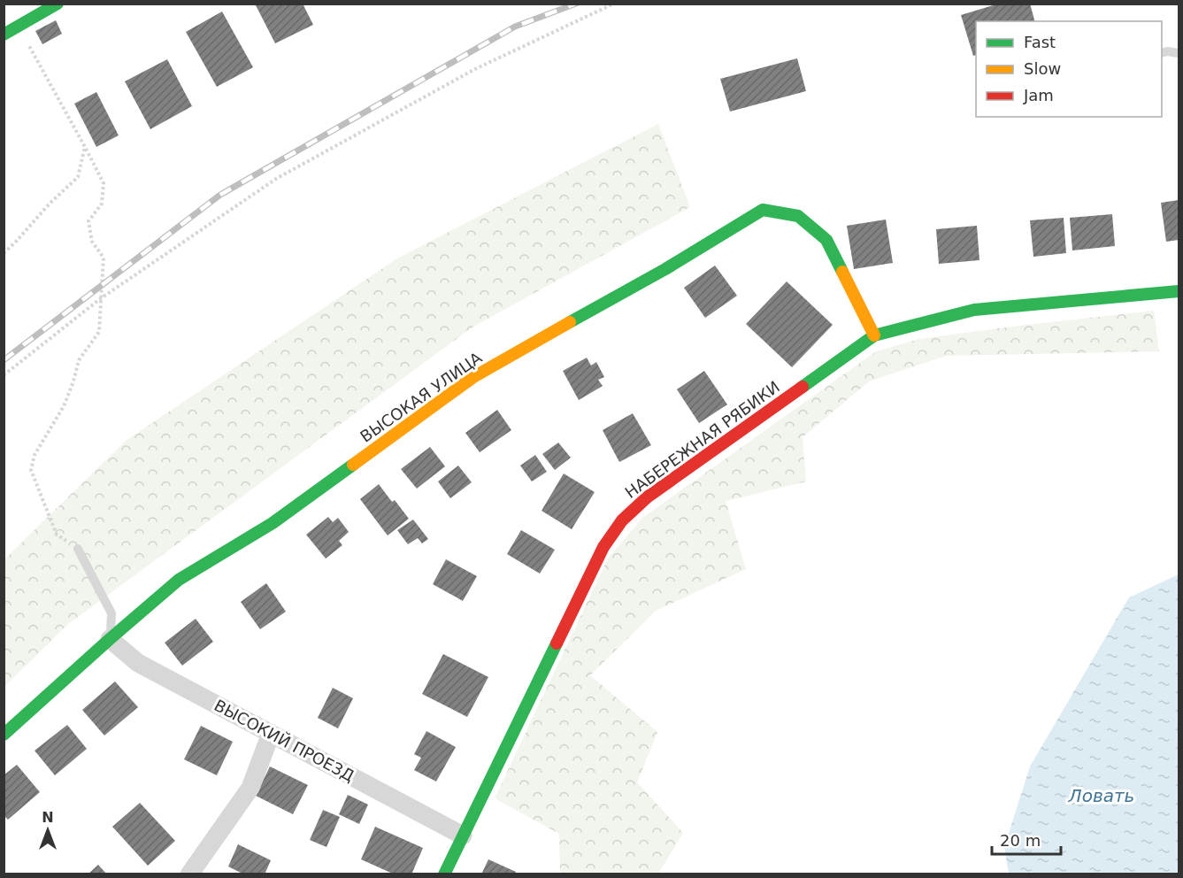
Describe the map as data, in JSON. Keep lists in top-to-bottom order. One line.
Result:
{"streets":{"street":["ВЫСОКАЯ УЛИЦА","НАБЕРЕЖНАЯ РЯБИКИ","ВЫСОКИЙ ПРОЕЗД"]},"crossings":[["ВЫСОКАЯ УЛИЦА","НАБЕРЕЖНАЯ РЯБИКИ"],["ВЫСОКАЯ УЛИЦА","ВЫСОКИЙ ПРОЕЗД"],["НАБЕРЕЖНАЯ РЯБИКИ","ВЫСОКИЙ ПРОЕЗД"]],"water":["Ловать"],"legend":["Fast","Slow","Jam"],"scale_bar":"20 m","north":"top"}
